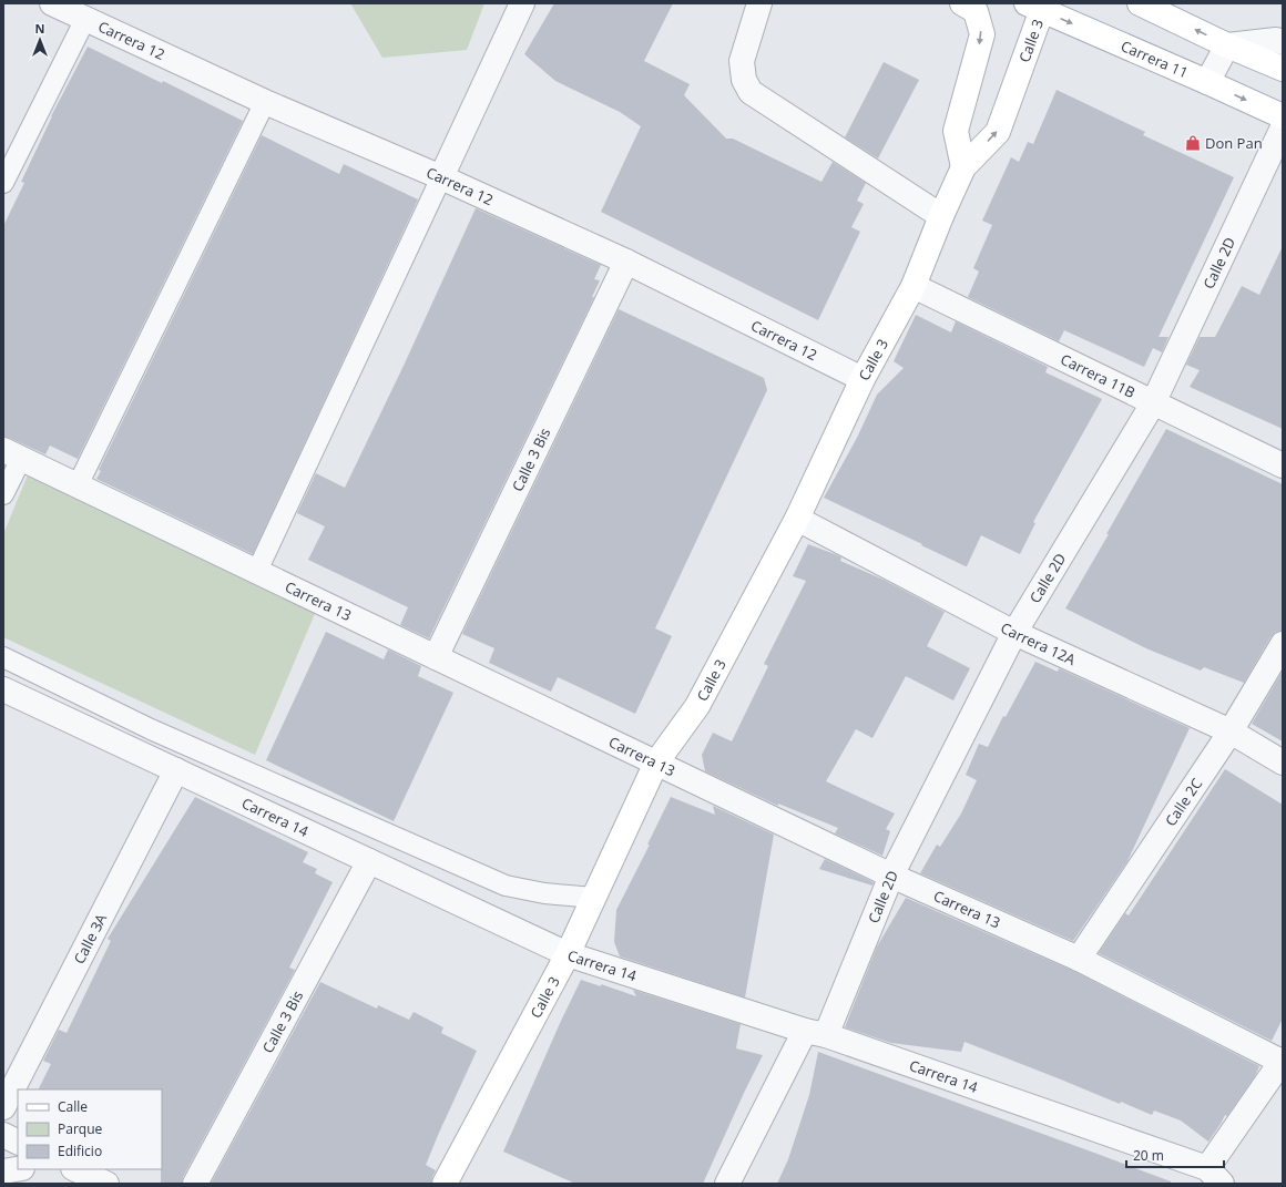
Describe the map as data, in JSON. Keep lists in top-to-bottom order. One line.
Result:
{"streets":{"main road":["Calle 3","Carrera 11"],"street":["Carrera 12","Calle 2D","Carrera 11B","Calle 3 Bis","Carrera 13","Carrera 12A","Calle 2C","Carrera 14","Calle 3A"]},"crossings":[["Carrera 12","Calle 3"],["Carrera 12","Calle 3 Bis"],["Calle 3","Carrera 11"],["Calle 3","Carrera 11B"],["Calle 3","Carrera 13"],["Calle 3","Carrera 12A"],["Calle 3","Carrera 14"],["Calle 2D","Carrera 11B"],["Calle 2D","Carrera 13"],["Calle 2D","Carrera 12A"],["Calle 2D","Carrera 14"],["Calle 3 Bis","Carrera 13"],["Calle 3 Bis","Carrera 14"],["Carrera 13","Calle 2C"],["Carrera 12A","Calle 2C"],["Carrera 14","Calle 3A"]],"places":{"shop":["Don Pan"]},"legend":["Calle","Parque","Edificio"],"scale_bar":"20 m","north":"top"}
